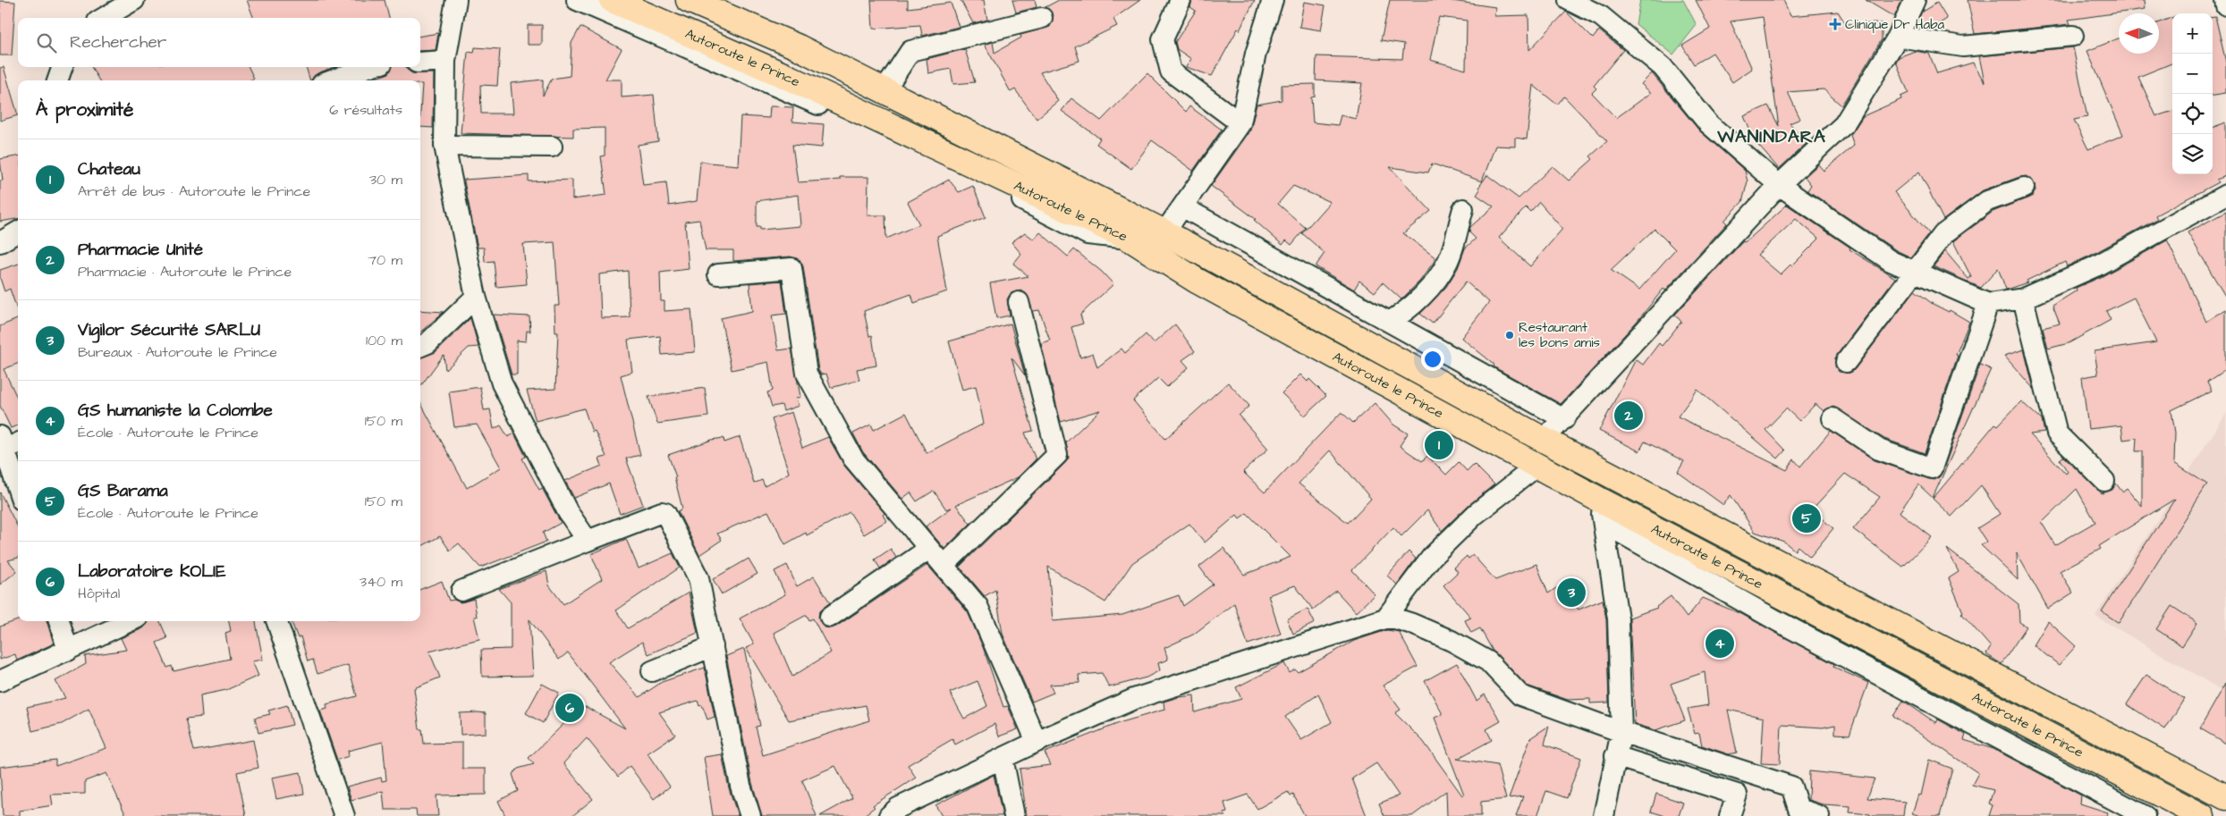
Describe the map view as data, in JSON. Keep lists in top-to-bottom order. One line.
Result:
{"streets":{"main road":["Autoroute le Prince"]},"districts":["WANINDARA"],"places":{"health":["Clinique Dr Haba"],"other":["Restaurant les bons amis"]},"north":"left","page":{"map_buttons":["+","−"],"search":"Rechercher","heading":["À proximité","6 résultats"],"list":[{"mark":"1","name":"Chateau","note":"Arrêt de bus · Autoroute le Prince","value":"30 m"},{"mark":"2","name":"Pharmacie Unité","note":"Pharmacie · Autoroute le Prince","value":"70 m"},{"mark":"3","name":"Vigilor Sécurité SARLU","note":"Bureaux · Autoroute le Prince","value":"100 m"},{"mark":"4","name":"GS humaniste la Colombe","note":"École · Autoroute le Prince","value":"150 m"},{"mark":"5","name":"GS Barama","note":"École · Autoroute le Prince","value":"150 m"},{"mark":"6","name":"Laboratoire KOLIE","note":"Hôpital","value":"340 m"}],"pins":["2","1","5","3","4","6"]}}
